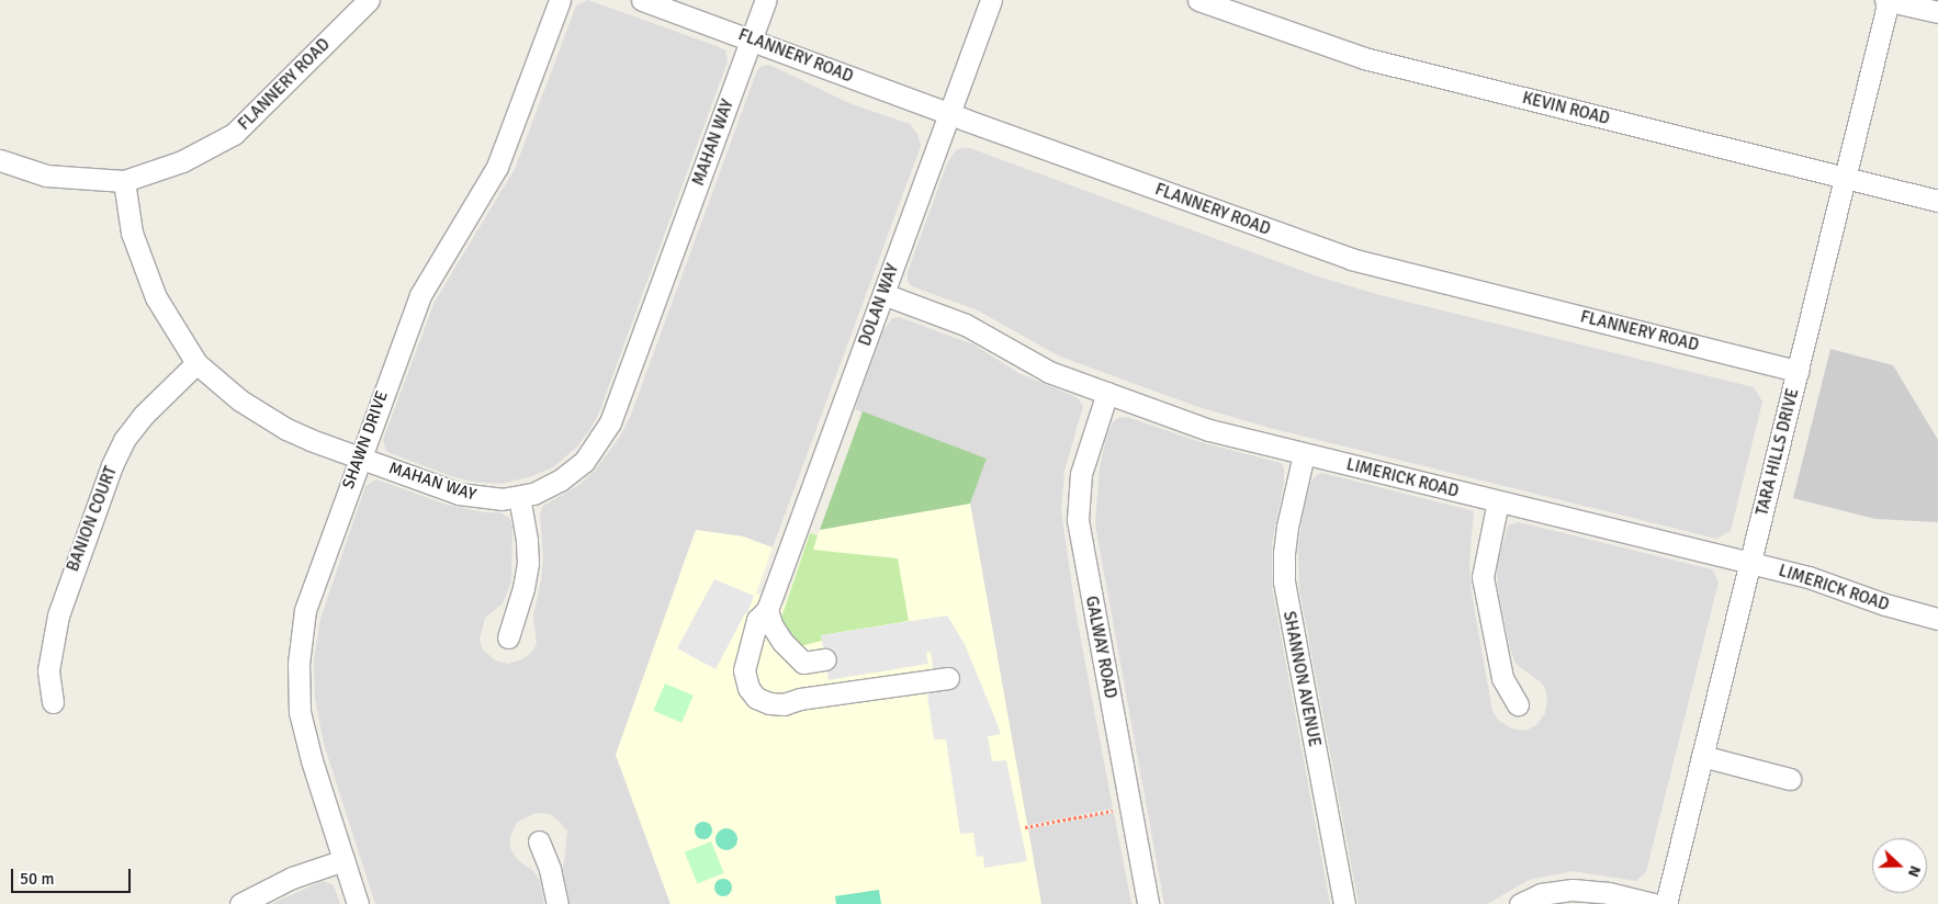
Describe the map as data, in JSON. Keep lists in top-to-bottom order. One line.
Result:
{"streets":{"street":["FLANNERY ROAD","KEVIN ROAD","MAHAN WAY","DOLAN WAY","SHAWN DRIVE","TARA HILLS DRIVE","LIMERICK ROAD","BANION COURT","GALWAY ROAD","SHANNON AVENUE"]},"crossings":[["FLANNERY ROAD","MAHAN WAY"],["FLANNERY ROAD","DOLAN WAY"],["FLANNERY ROAD","TARA HILLS DRIVE"],["KEVIN ROAD","TARA HILLS DRIVE"],["MAHAN WAY","SHAWN DRIVE"],["MAHAN WAY","BANION COURT"],["DOLAN WAY","LIMERICK ROAD"],["TARA HILLS DRIVE","LIMERICK ROAD"],["LIMERICK ROAD","GALWAY ROAD"],["LIMERICK ROAD","SHANNON AVENUE"]],"scale_bar":"50 m","north":"right"}
